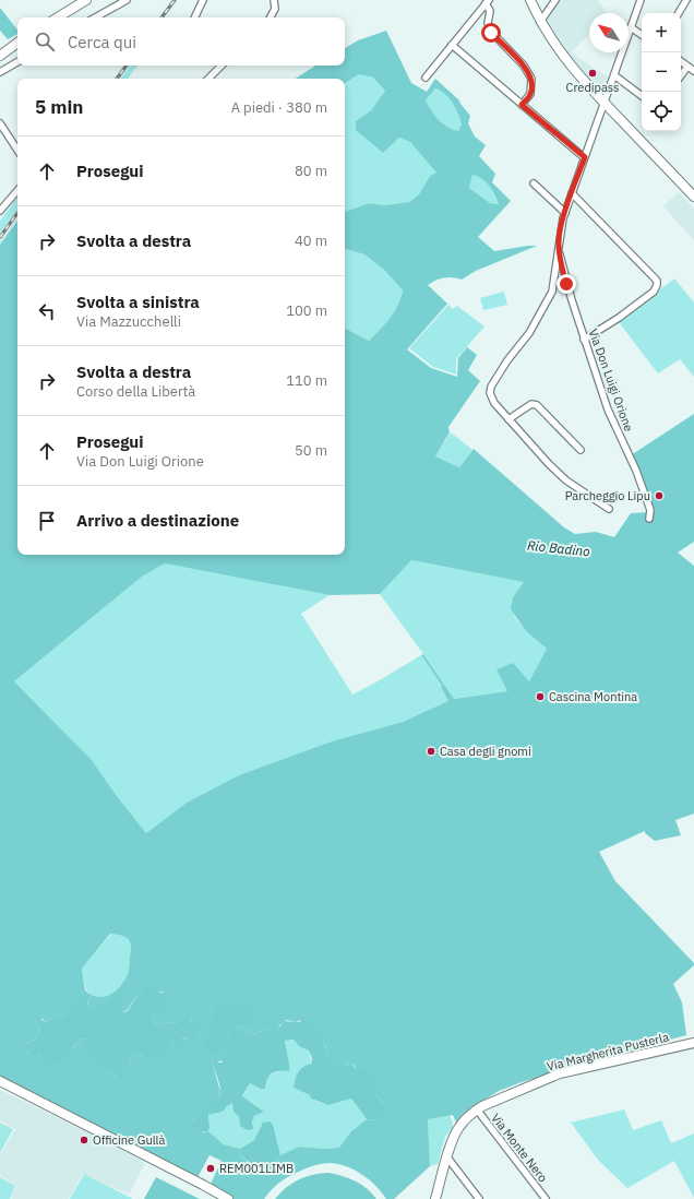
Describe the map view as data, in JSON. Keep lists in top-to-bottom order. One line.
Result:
{"streets":{"street":["Via Don Luigi Orione","Via Margherita Pusterla","Via Monte Nero"]},"crossings":[["Via Margherita Pusterla","Via Monte Nero"]],"water":["Rio Badino"],"places":["Credipass","Parcheggio Lipu","Cascina Montina","Casa degli gnomi","Officine Gullà","REM001LIMB"],"north":"top left","page":{"map_buttons":["+","−"],"search":"Cerca qui","heading":["5 min","A piedi · 380 m"],"list":[["Prosegui","80 m"],["Svolta a destra","40 m"],["Svolta a sinistra","Via Mazzucchelli","100 m"],["Svolta a destra","Corso della Libertà","110 m"],["Prosegui","Via Don Luigi Orione","50 m"],"Arrivo a destinazione"]}}
